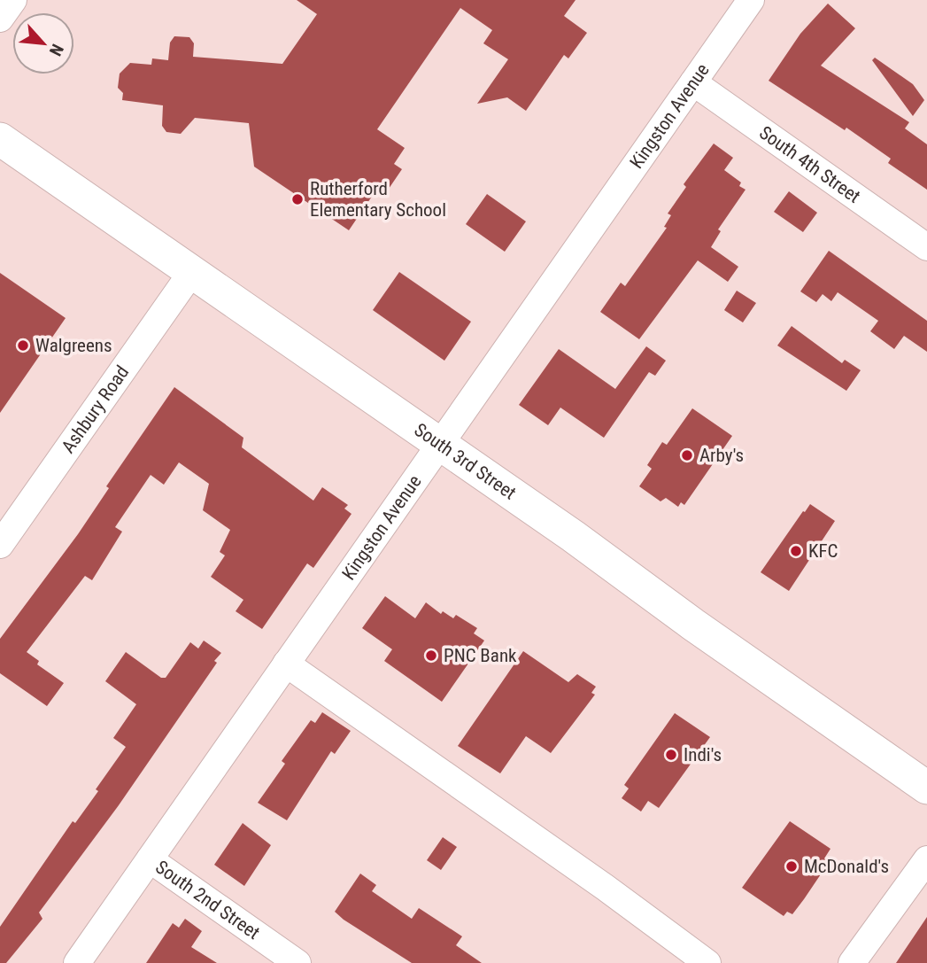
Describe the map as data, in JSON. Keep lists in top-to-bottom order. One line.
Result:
{"streets":{"street":["Kingston Avenue","South 4th Street","Ashbury Road","South 3rd Street","South 2nd Street"]},"crossings":[["Kingston Avenue","South 4th Street"],["Kingston Avenue","South 3rd Street"],["Kingston Avenue","South 2nd Street"],["Ashbury Road","South 3rd Street"]],"places":["Rutherford Elementary School","Walgreens","Arby's","KFC","PNC Bank","Indi's","McDonald's"],"north":"bottom right"}
